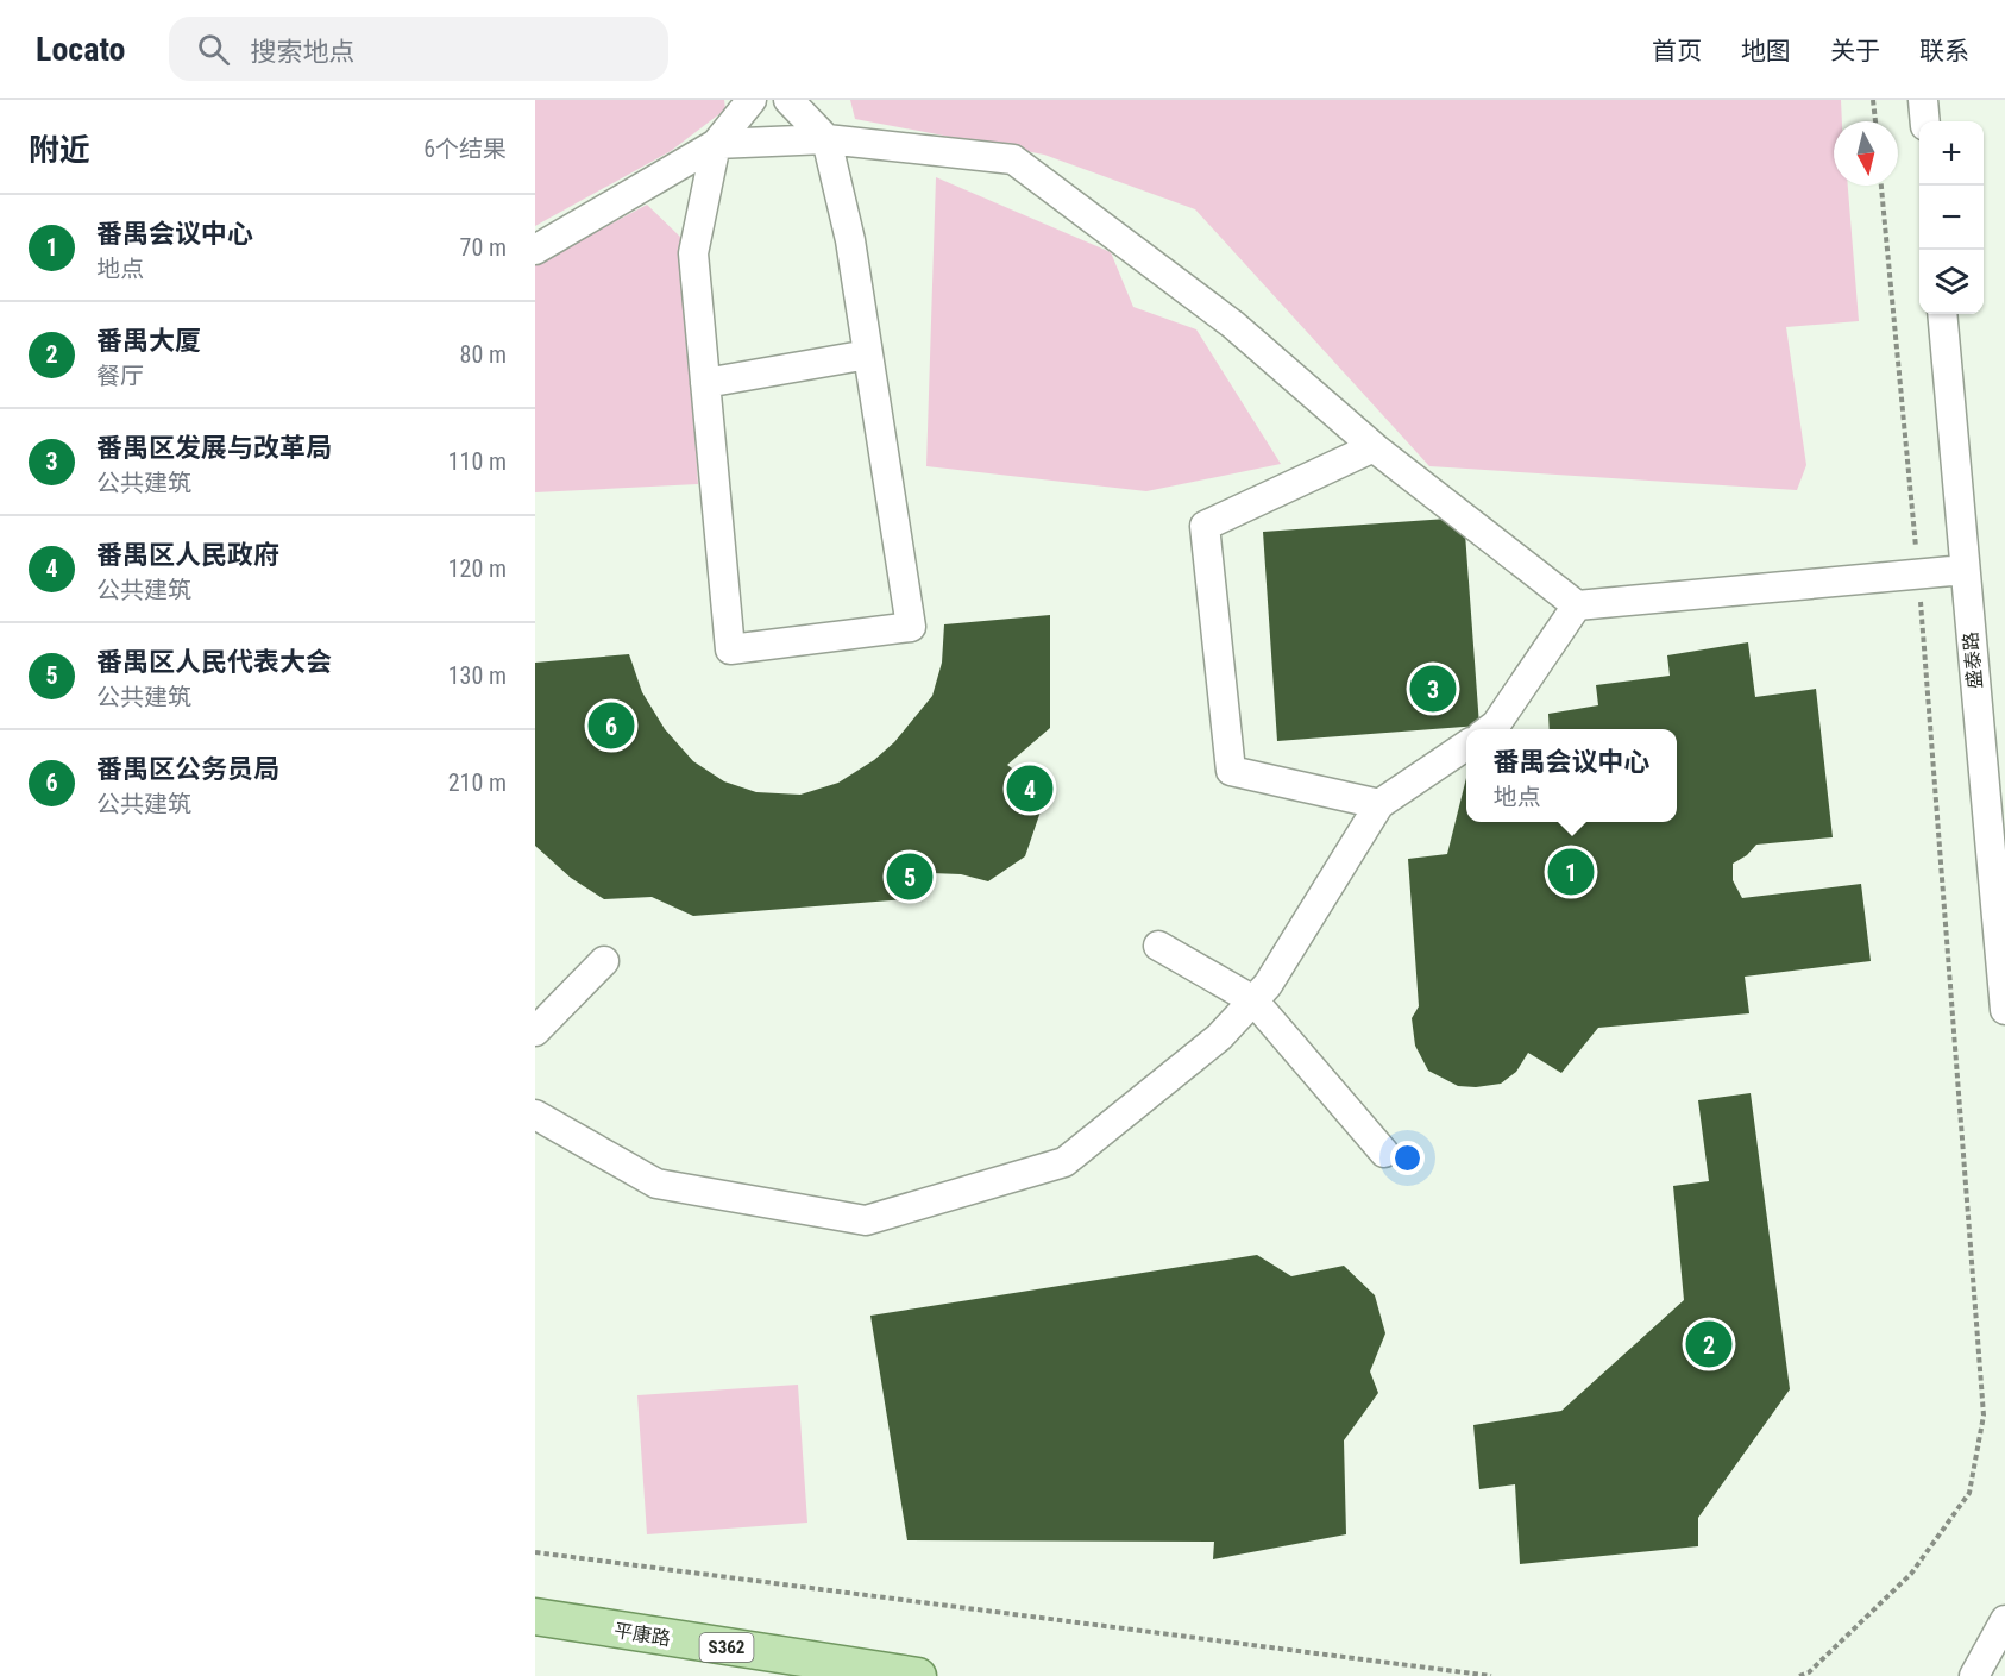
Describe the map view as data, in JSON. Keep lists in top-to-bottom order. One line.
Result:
{"streets":{"main road":["平康路","S362"],"street":["盛泰路"]},"north":"bottom","page":{"header":"Locato","search":"搜索地点","nav":["首页","地图","关于","联系"],"heading":["附近","6个结果"],"map_buttons":["+","−"],"list":[{"mark":"1","name":"番禺会议中心","note":"地点","value":"70 m"},{"mark":"2","name":"番禺大厦","note":"餐厅","value":"80 m"},{"mark":"3","name":"番禺区发展与改革局","note":"公共建筑","value":"110 m"},{"mark":"4","name":"番禺区人民政府","note":"公共建筑","value":"120 m"},{"mark":"5","name":"番禺区人民代表大会","note":"公共建筑","value":"130 m"},{"mark":"6","name":"番禺区公务员局","note":"公共建筑","value":"210 m"}],"pins":["3","6","4","1","5","2"],"popup":["番禺会议中心","地点"]}}
